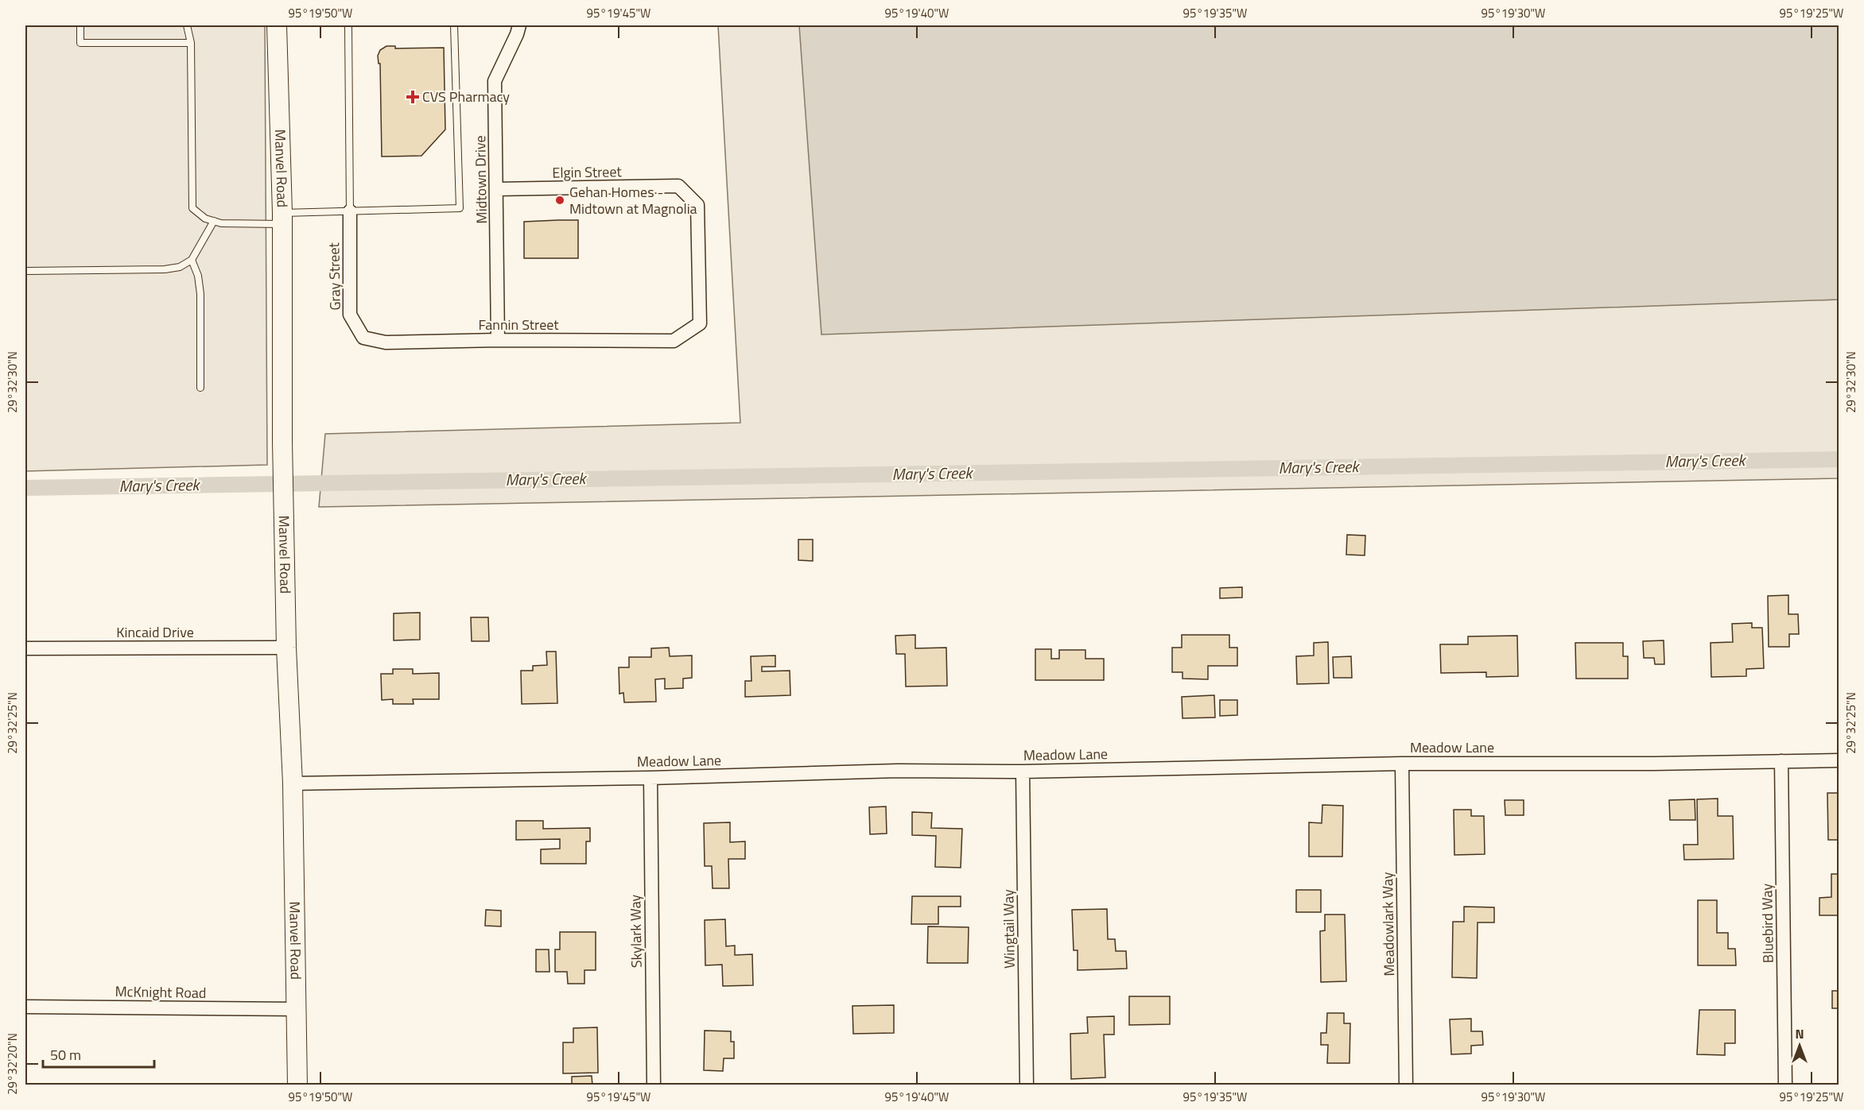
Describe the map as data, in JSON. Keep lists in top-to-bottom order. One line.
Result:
{"streets":{"main road":["Manvel Road"],"street":["Elgin Street","Midtown Drive","Gray Street","Fannin Street","Kincaid Drive","Meadow Lane","Bluebird Way","Meadowlark Way","Wingtail Way","Skylark Way","McKnight Road"]},"crossings":[["Manvel Road","Kincaid Drive"],["Manvel Road","Meadow Lane"],["Manvel Road","McKnight Road"],["Elgin Street","Midtown Drive"],["Elgin Street","Fannin Street"],["Midtown Drive","Fannin Street"],["Gray Street","Fannin Street"],["Meadow Lane","Bluebird Way"],["Meadow Lane","Meadowlark Way"],["Meadow Lane","Wingtail Way"],["Meadow Lane","Skylark Way"]],"water":["Mary's Creek"],"places":{"health":["CVS Pharmacy"],"other":["Gehan Homes - Midtown at Magnolia"]},"scale_bar":"50 m","north":"top","coordinates":["95°19'50\"W","95°19'45\"W","95°19'40\"W","95°19'35\"W","95°19'30\"W","95°19'25\"W","29°32'30\"N","29°32'25\"N","29°32'20\"N"]}
